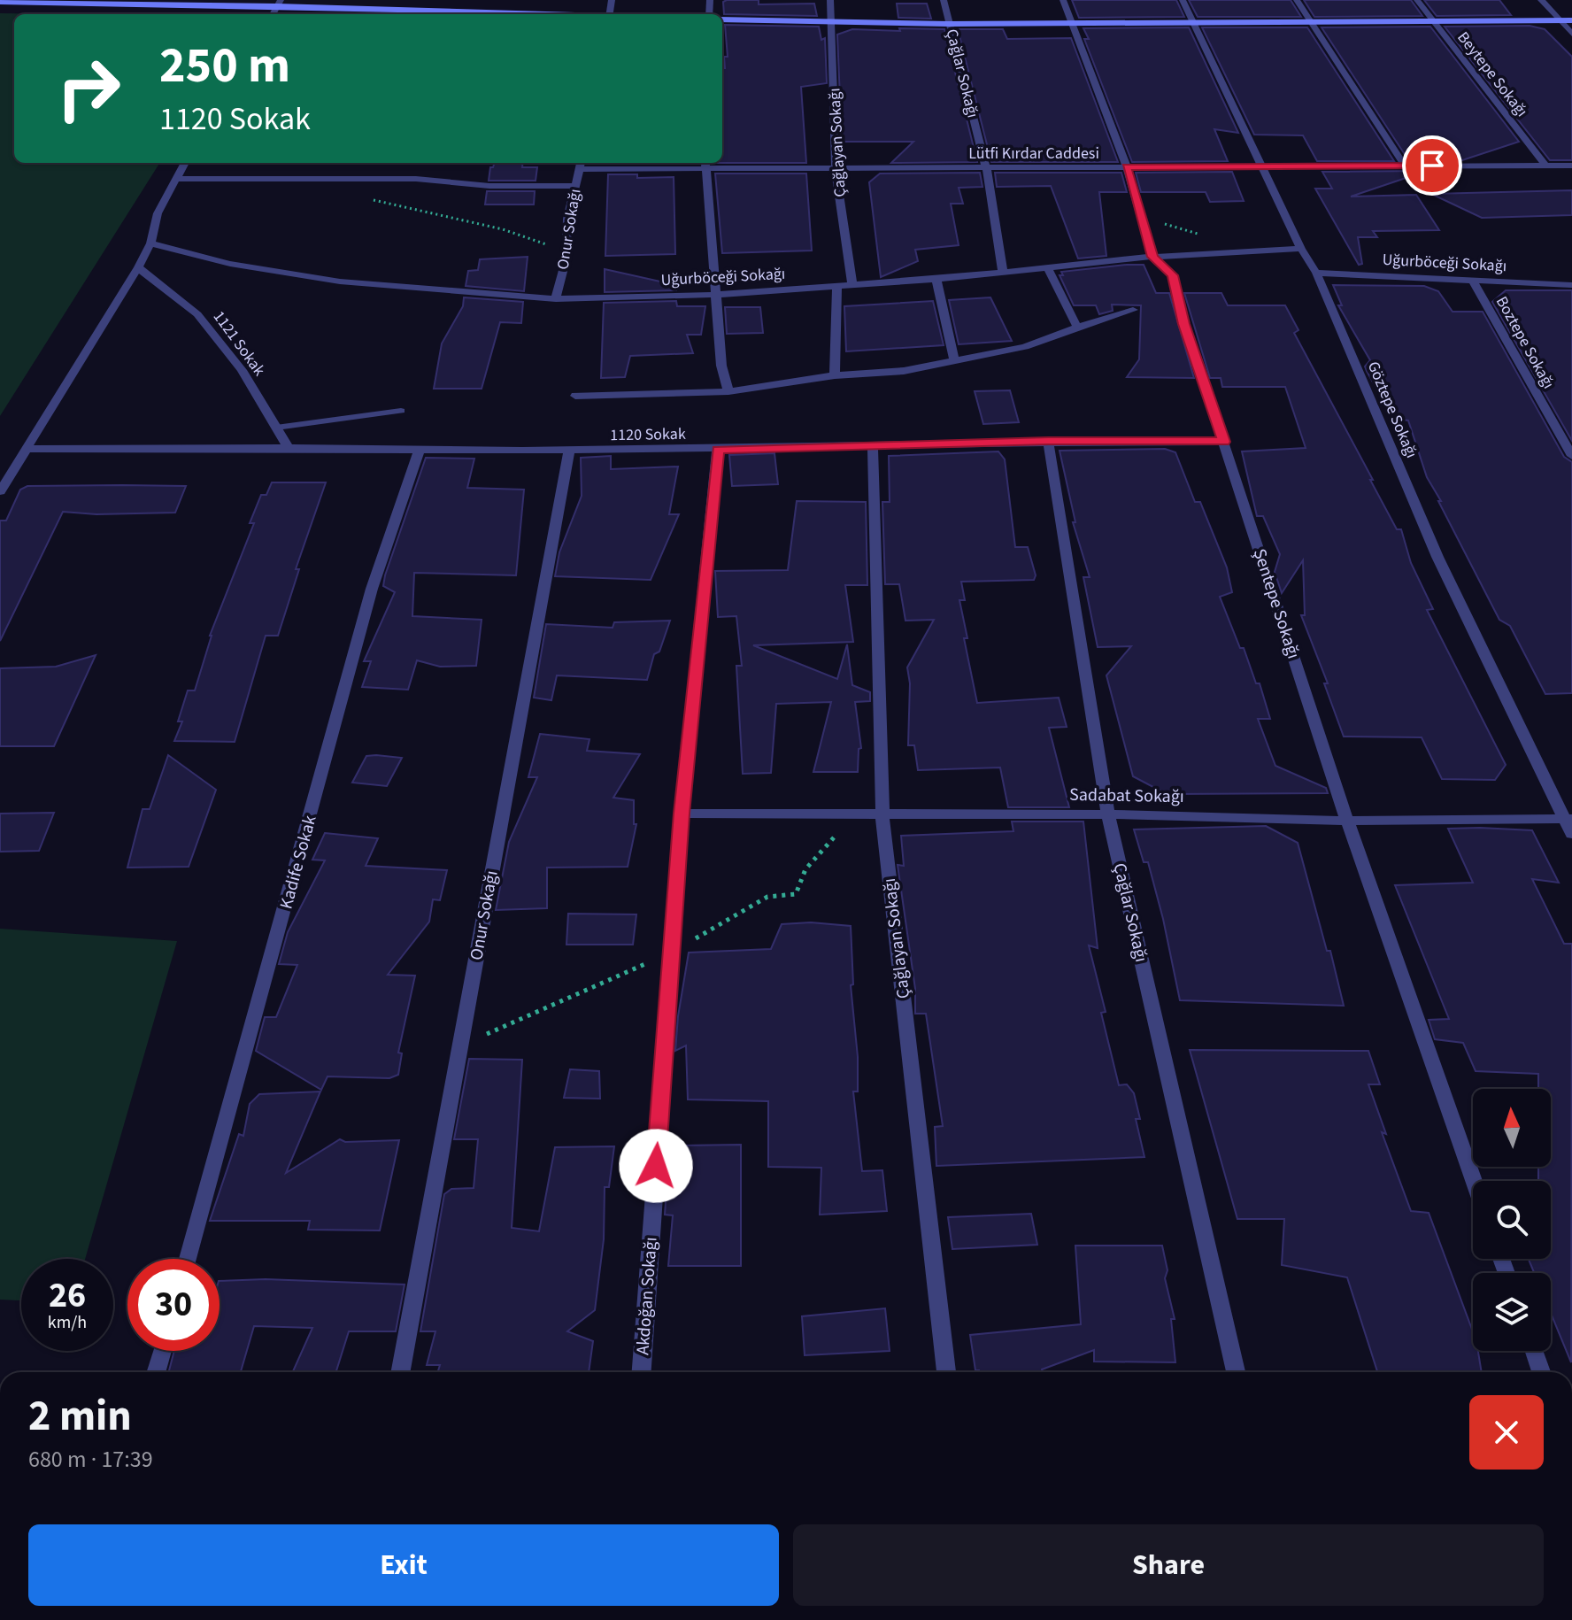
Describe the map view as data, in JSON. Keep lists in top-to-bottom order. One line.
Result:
{"streets":{"street":["Çağlar Sokağı","Beytepe Sokağı","Çağlayan Sokağı","Lütfi Kırdar Caddesi","Onur Sokağı","Uğurböceği Sokağı","Boztepe Sokağı","1121 Sokak","Göztepe Sokağı","1120 Sokak","Şentepe Sokağı","Sadabat Sokağı","Kadife Sokak","Akdoğan Sokağı"]},"crossings":[["Çağlar Sokağı","Lütfi Kırdar Caddesi"],["Çağlar Sokağı","Uğurböceği Sokağı"],["Çağlar Sokağı","1120 Sokak"],["Çağlar Sokağı","Sadabat Sokağı"],["Beytepe Sokağı","Lütfi Kırdar Caddesi"],["Çağlayan Sokağı","Lütfi Kırdar Caddesi"],["Çağlayan Sokağı","Uğurböceği Sokağı"],["Çağlayan Sokağı","1120 Sokak"],["Çağlayan Sokağı","Sadabat Sokağı"],["Lütfi Kırdar Caddesi","Onur Sokağı"],["Lütfi Kırdar Caddesi","Göztepe Sokağı"],["Lütfi Kırdar Caddesi","Şentepe Sokağı"],["Onur Sokağı","Uğurböceği Sokağı"],["Onur Sokağı","1120 Sokak"],["Uğurböceği Sokağı","Boztepe Sokağı"],["Uğurböceği Sokağı","Göztepe Sokağı"],["Uğurböceği Sokağı","Şentepe Sokağı"],["Göztepe Sokağı","Sadabat Sokağı"],["1120 Sokak","Şentepe Sokağı"],["1120 Sokak","Kadife Sokak"],["1120 Sokak","Akdoğan Sokağı"],["Şentepe Sokağı","Sadabat Sokağı"],["Sadabat Sokağı","Akdoğan Sokağı"]],"north":"top","page":{"turn":["250 m","1120 Sokak"],"speed":"26 km/h","limit":"30","heading":["2 min","680 m · 17:39"],"buttons":["Exit","Share"]}}
